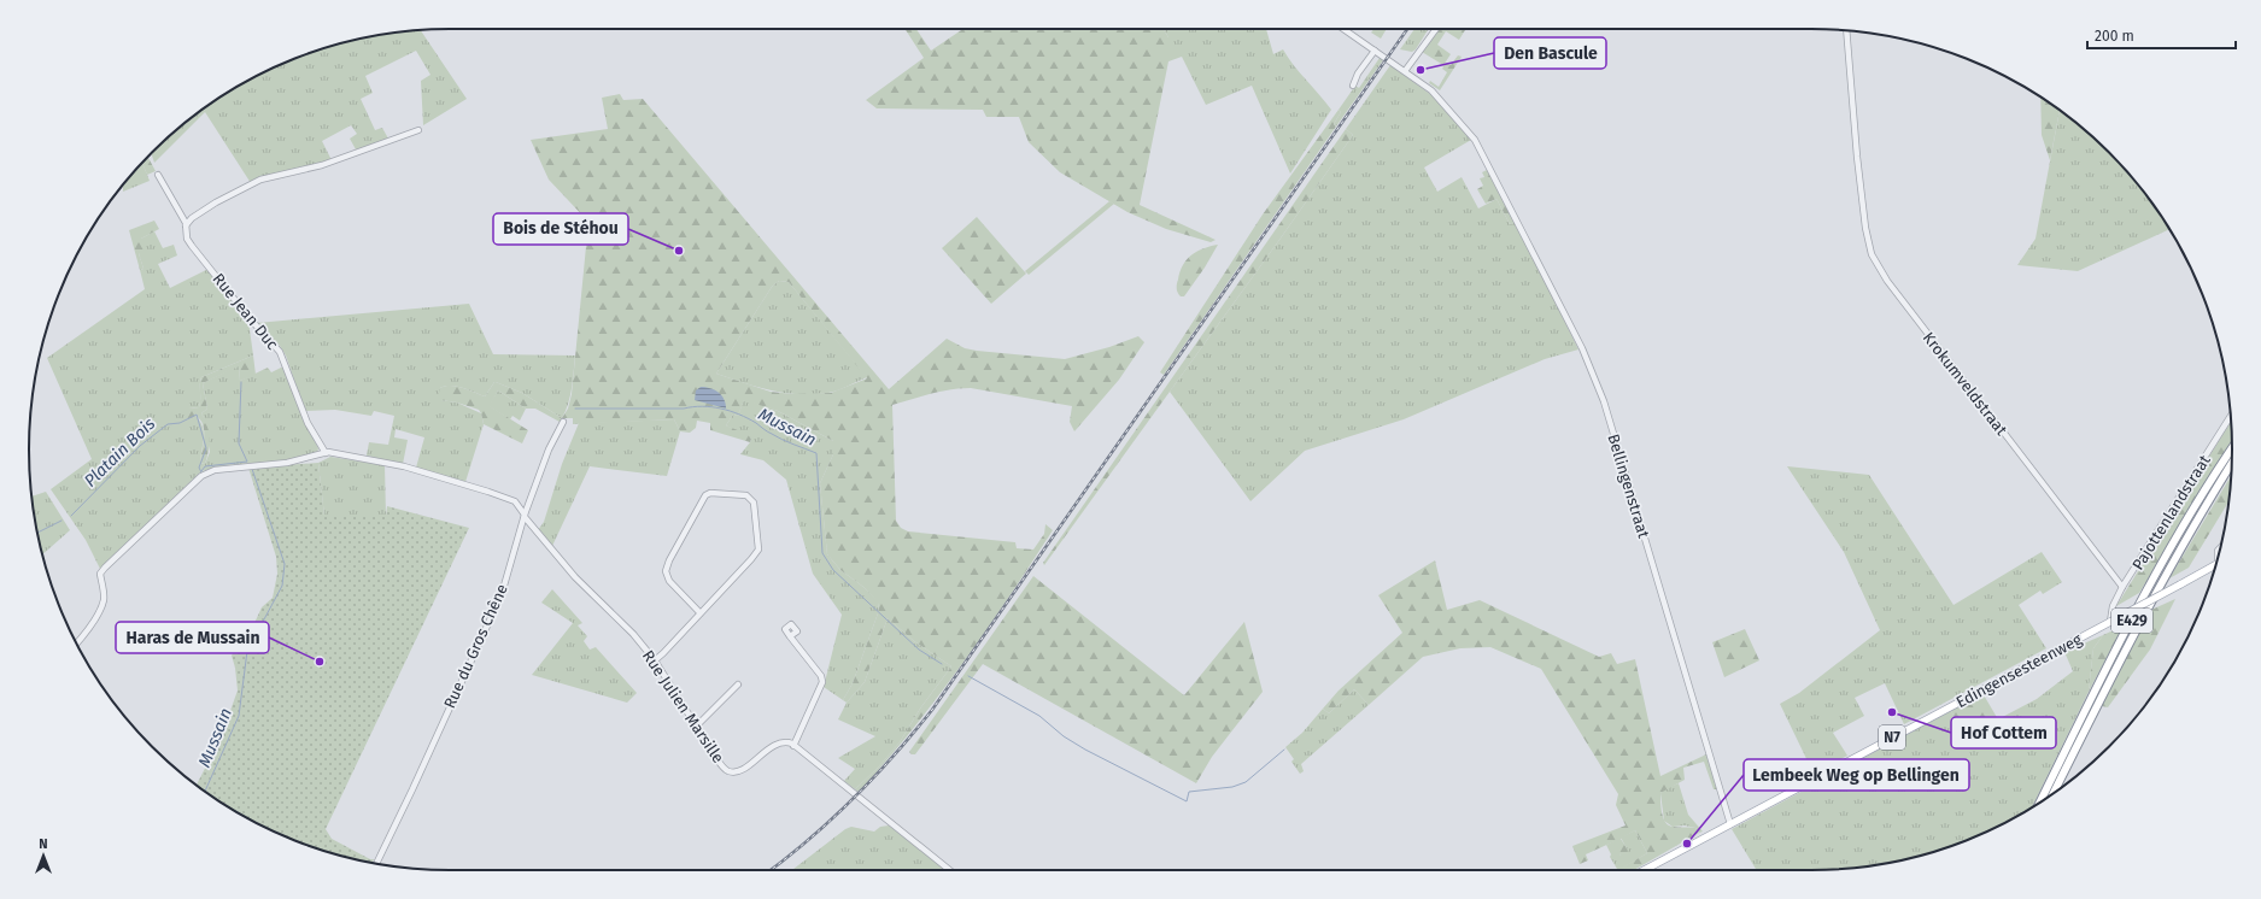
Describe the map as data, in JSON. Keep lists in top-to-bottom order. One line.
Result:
{"streets":{"highway":["E429"],"main road":["Edingensesteenweg","N7"],"street":["Rue Jean Duc","Krokumveldstraat","Bellingenstraat","Pajottenlandstraat","Rue du Gros Chêne","Rue Julien Marsille"]},"crossings":[["Krokumveldstraat","Pajottenlandstraat"],["Bellingenstraat","Edingensesteenweg"],["Pajottenlandstraat","Edingensesteenweg"],["Rue du Gros Chêne","Rue Julien Marsille"]],"water":["Mussain","Platain Bois"],"places":["Den Bascule","Bois de Stéhou","Haras de Mussain","Hof Cottem","Lembeek Weg op Bellingen"],"scale_bar":"200 m","north":"top"}
